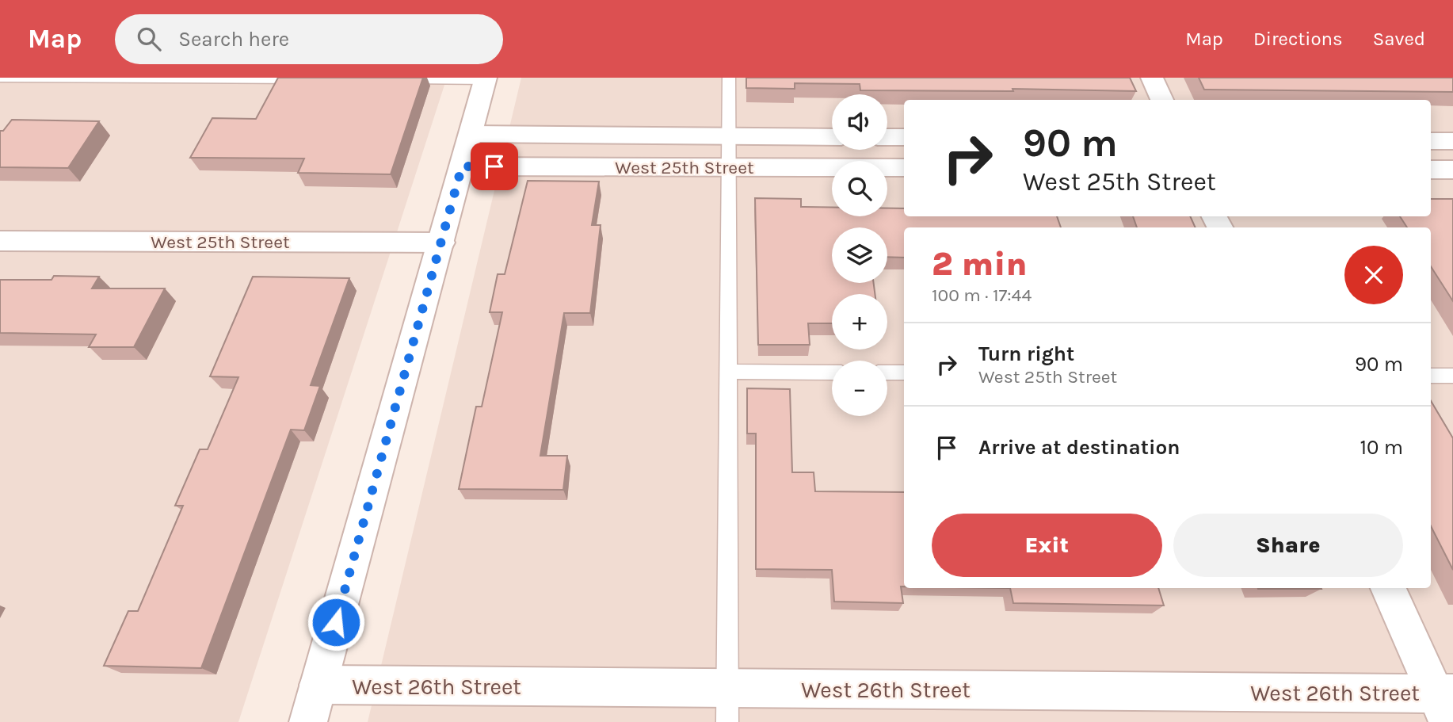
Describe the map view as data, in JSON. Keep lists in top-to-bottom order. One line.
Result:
{"streets":{"street":["West 25th Street","West 26th Street"]},"page":{"header":"Map","search":"Search here","nav":["Map","Directions","Saved"],"map_buttons":["+","−"],"turn":["90 m","West 25th Street"],"heading":["2 min","100 m · 17:44"],"list":[{"name":"Turn right","note":"West 25th Street","value":"90 m"},{"name":"Arrive at destination","value":"10 m"}],"buttons":["Exit","Share"]}}
